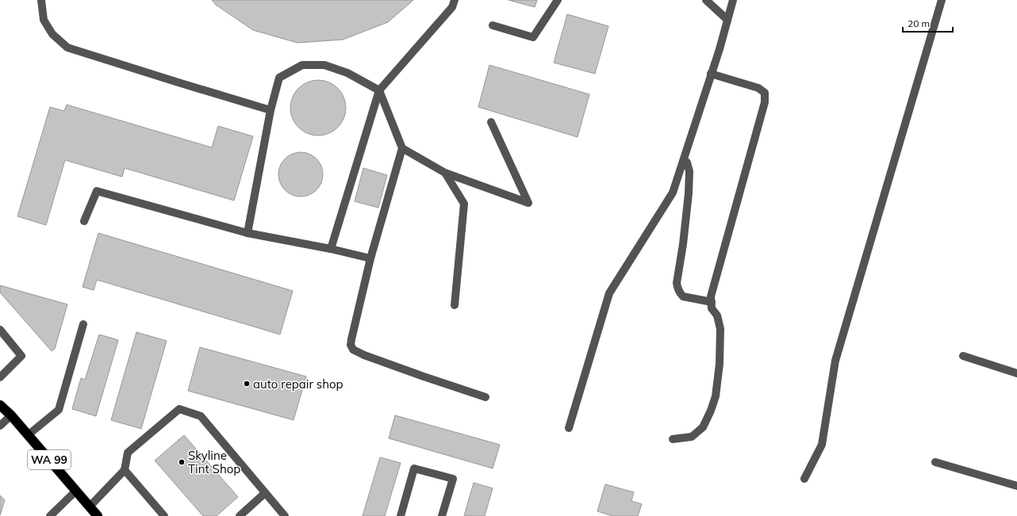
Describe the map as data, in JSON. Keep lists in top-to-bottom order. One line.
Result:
{"streets":{"highway":["WA 99"]},"places":["auto repair shop","Skyline Tint Shop"],"scale_bar":"20 m"}
